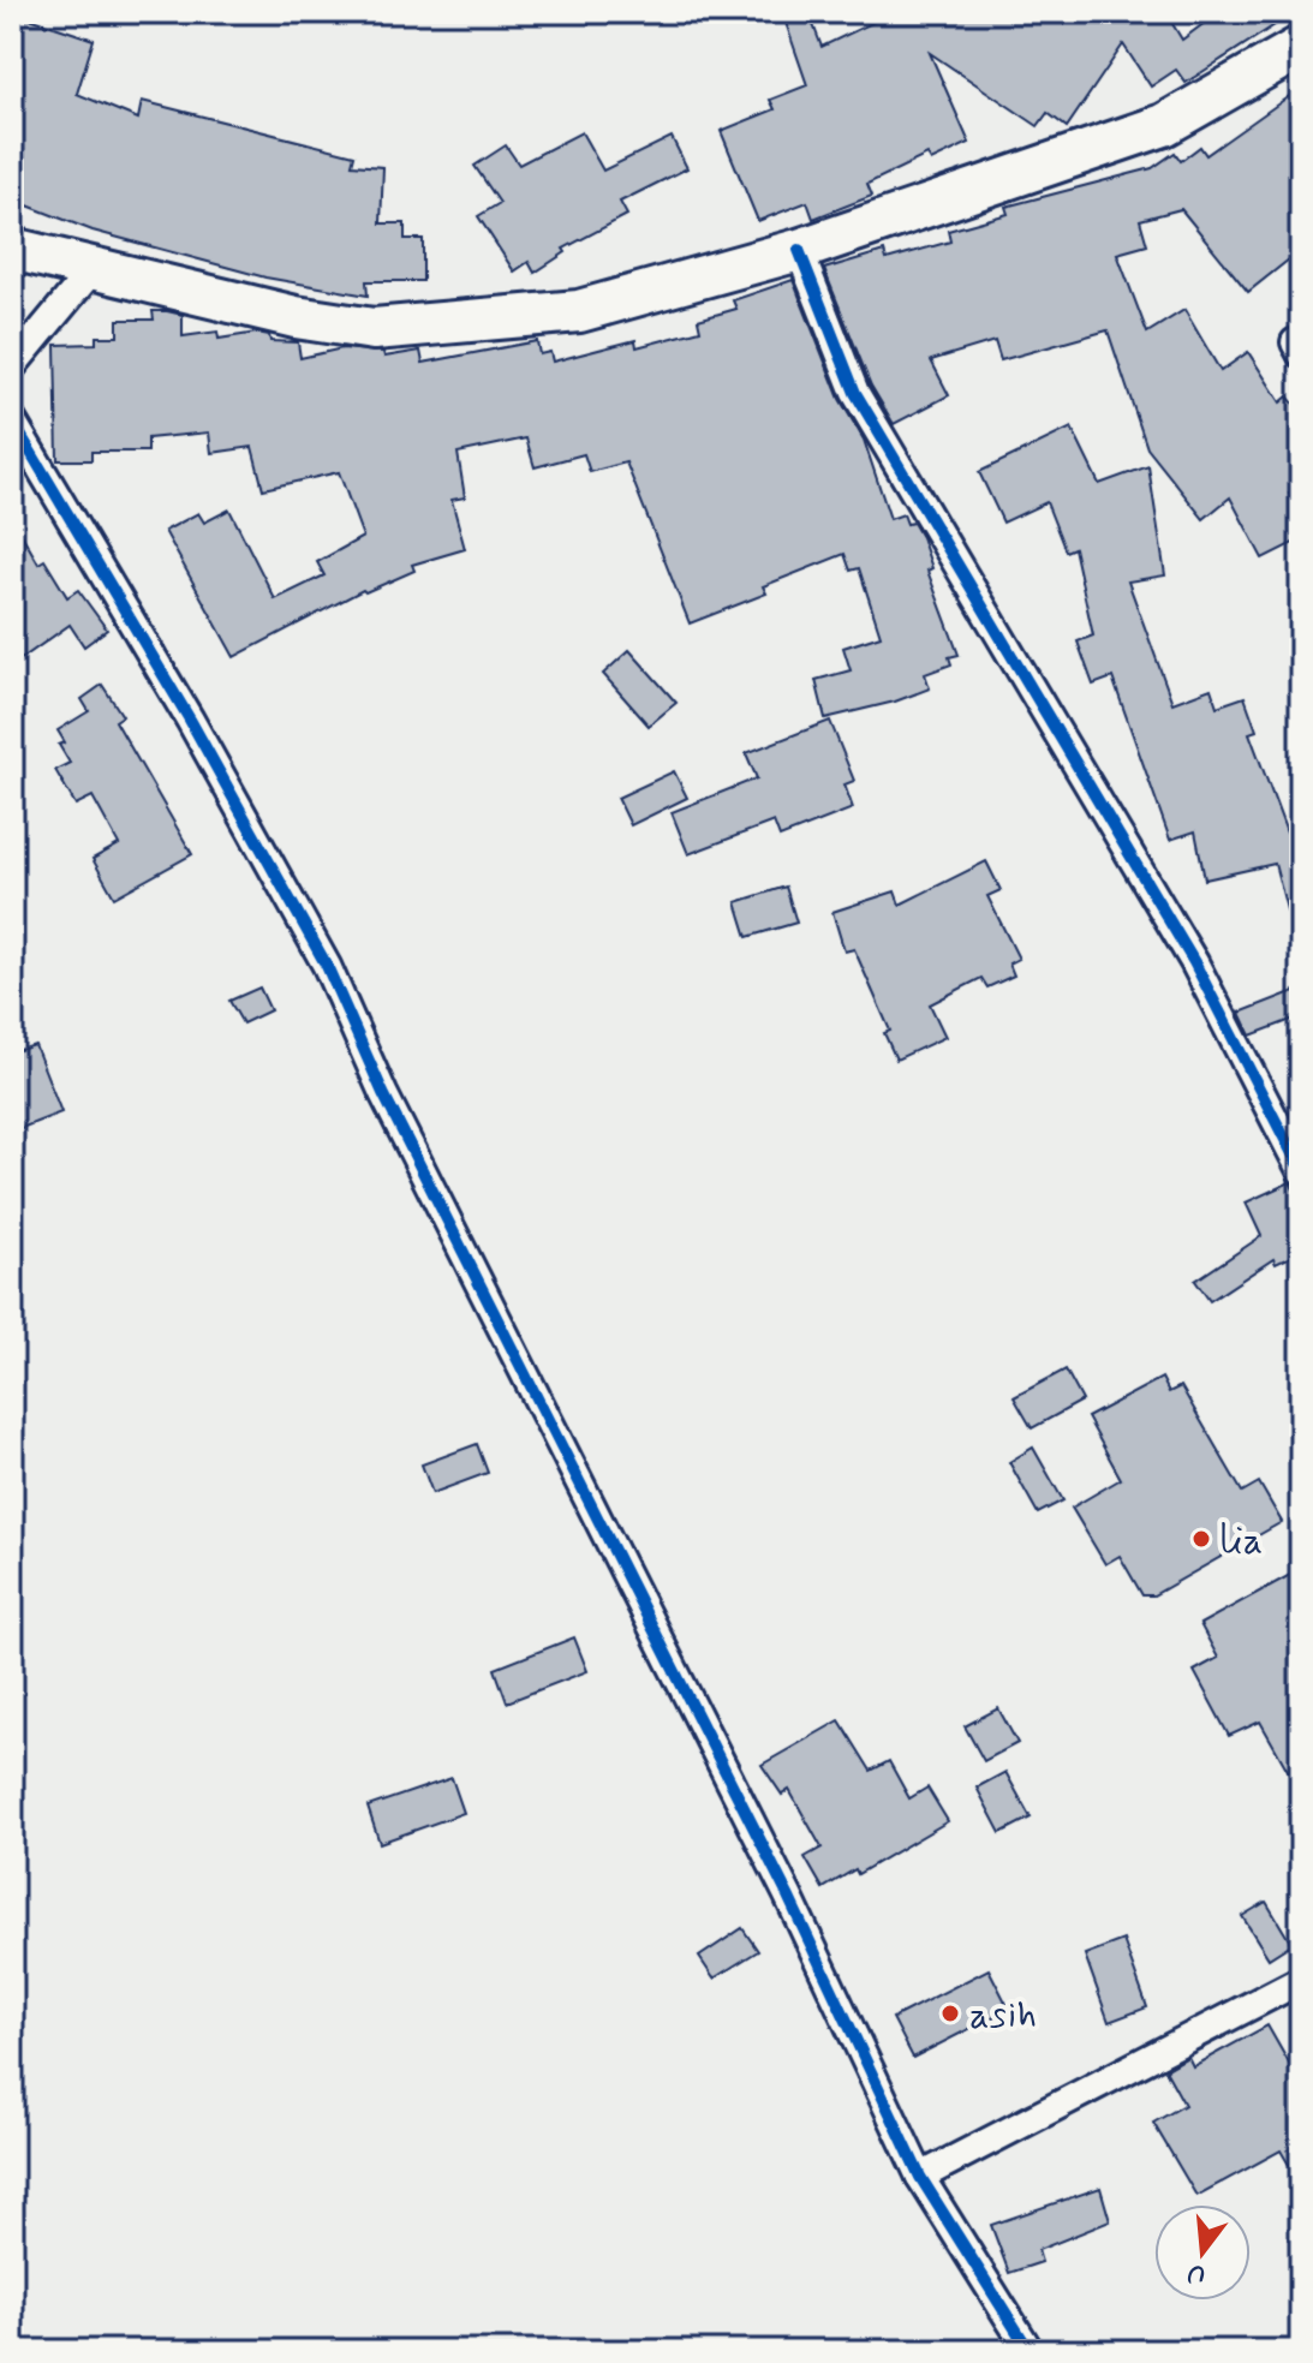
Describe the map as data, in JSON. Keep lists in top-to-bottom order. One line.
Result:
{"places":["lia","asih"],"north":"bottom"}
